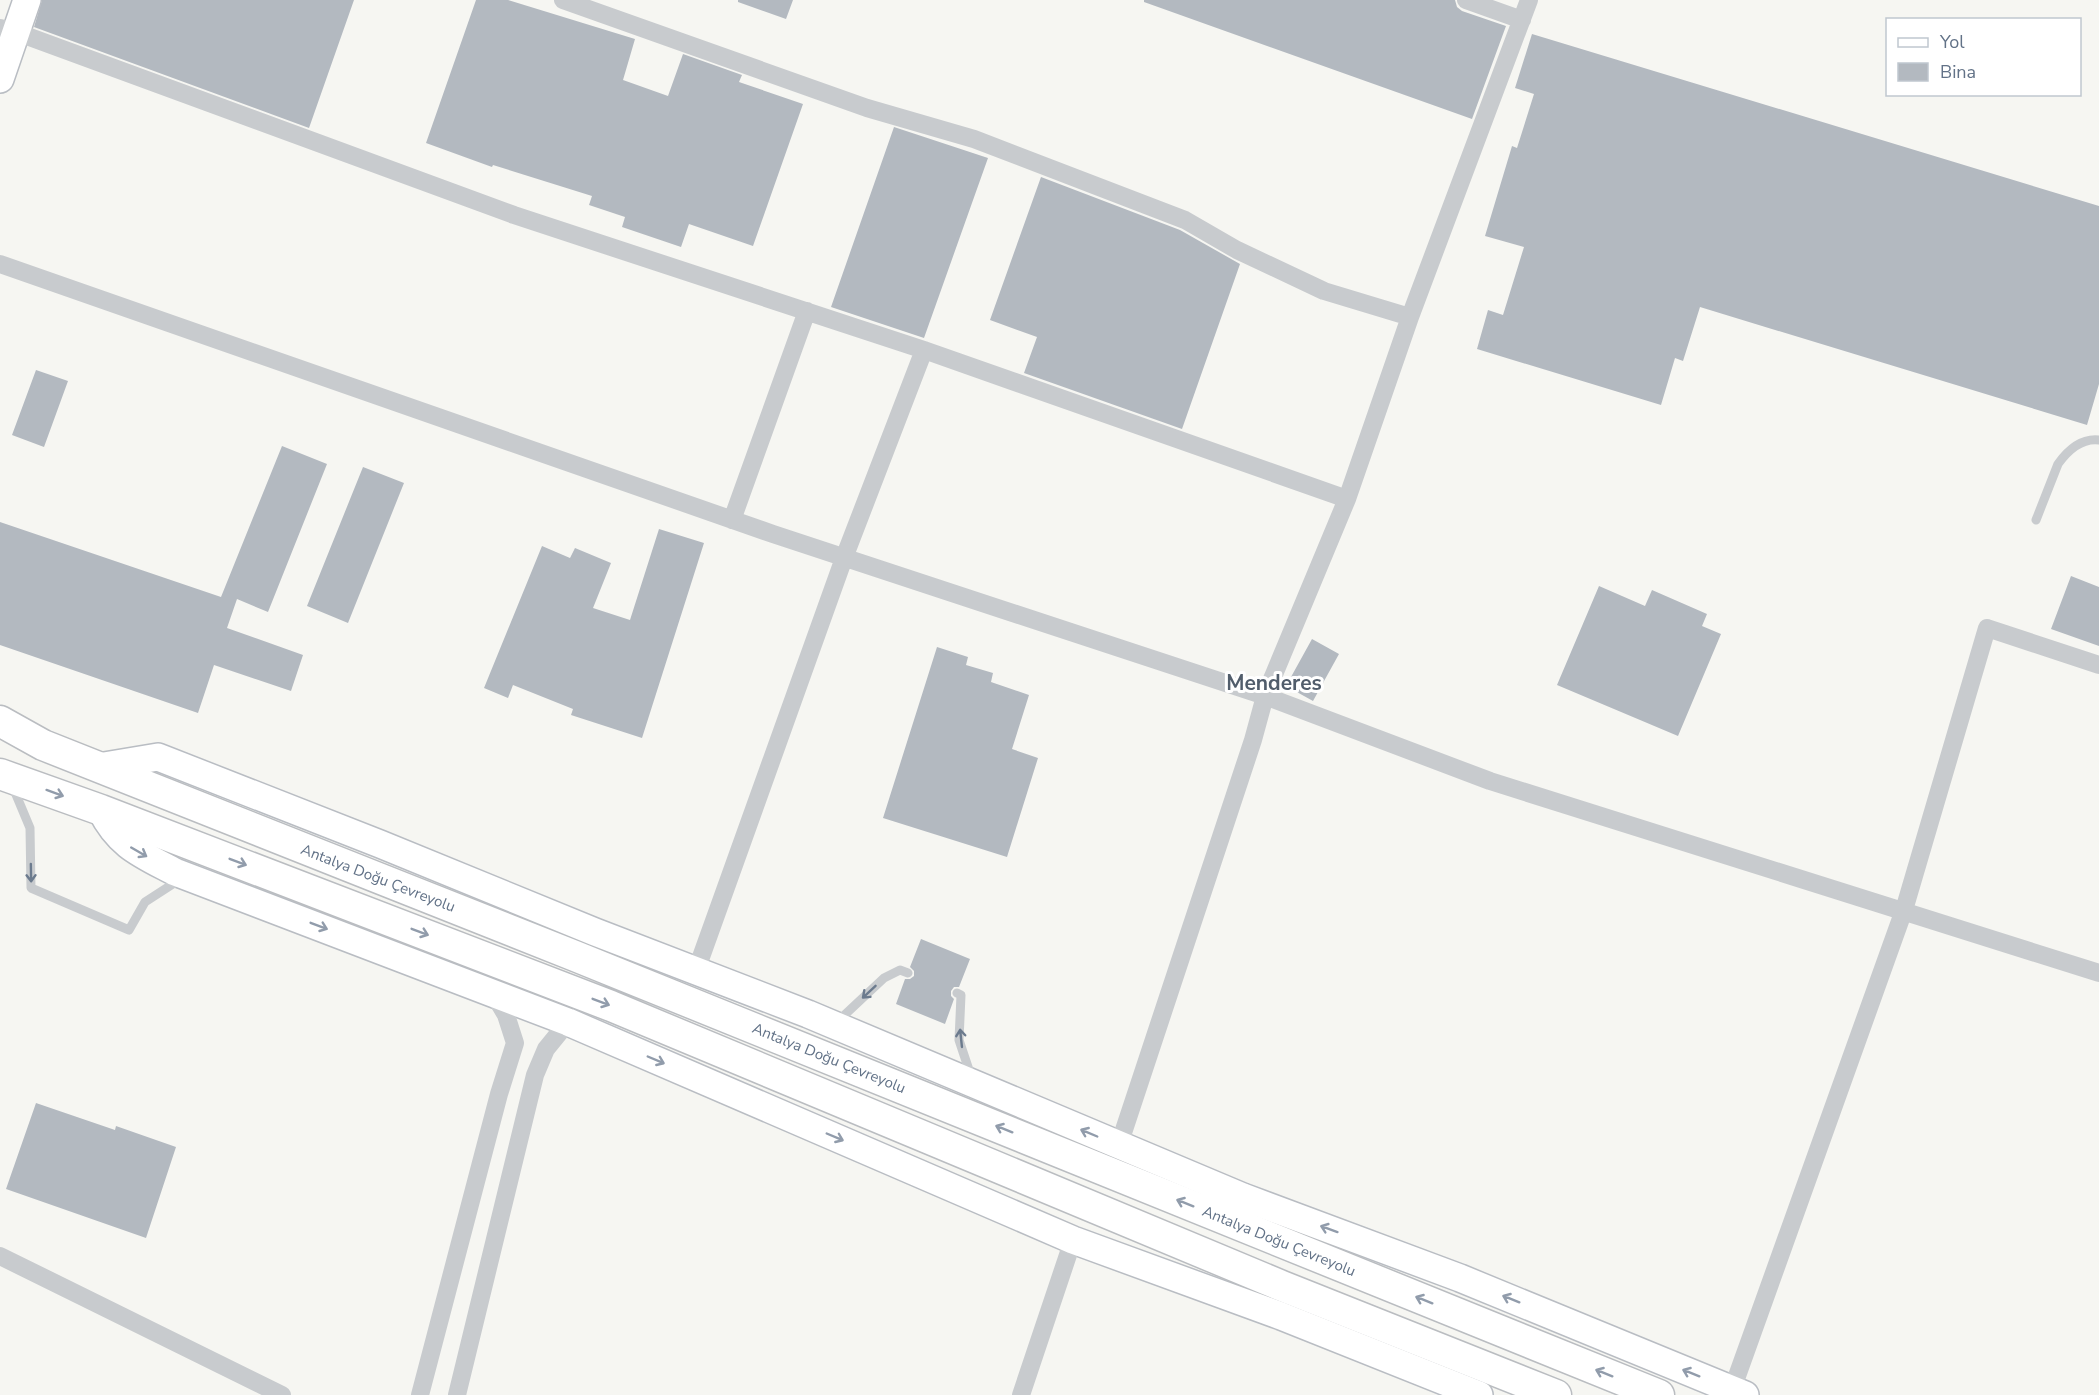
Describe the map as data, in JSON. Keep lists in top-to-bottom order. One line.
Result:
{"streets":{"main road":["Antalya Doğu Çevreyolu"]},"districts":["Menderes"],"legend":["Yol","Bina"]}
